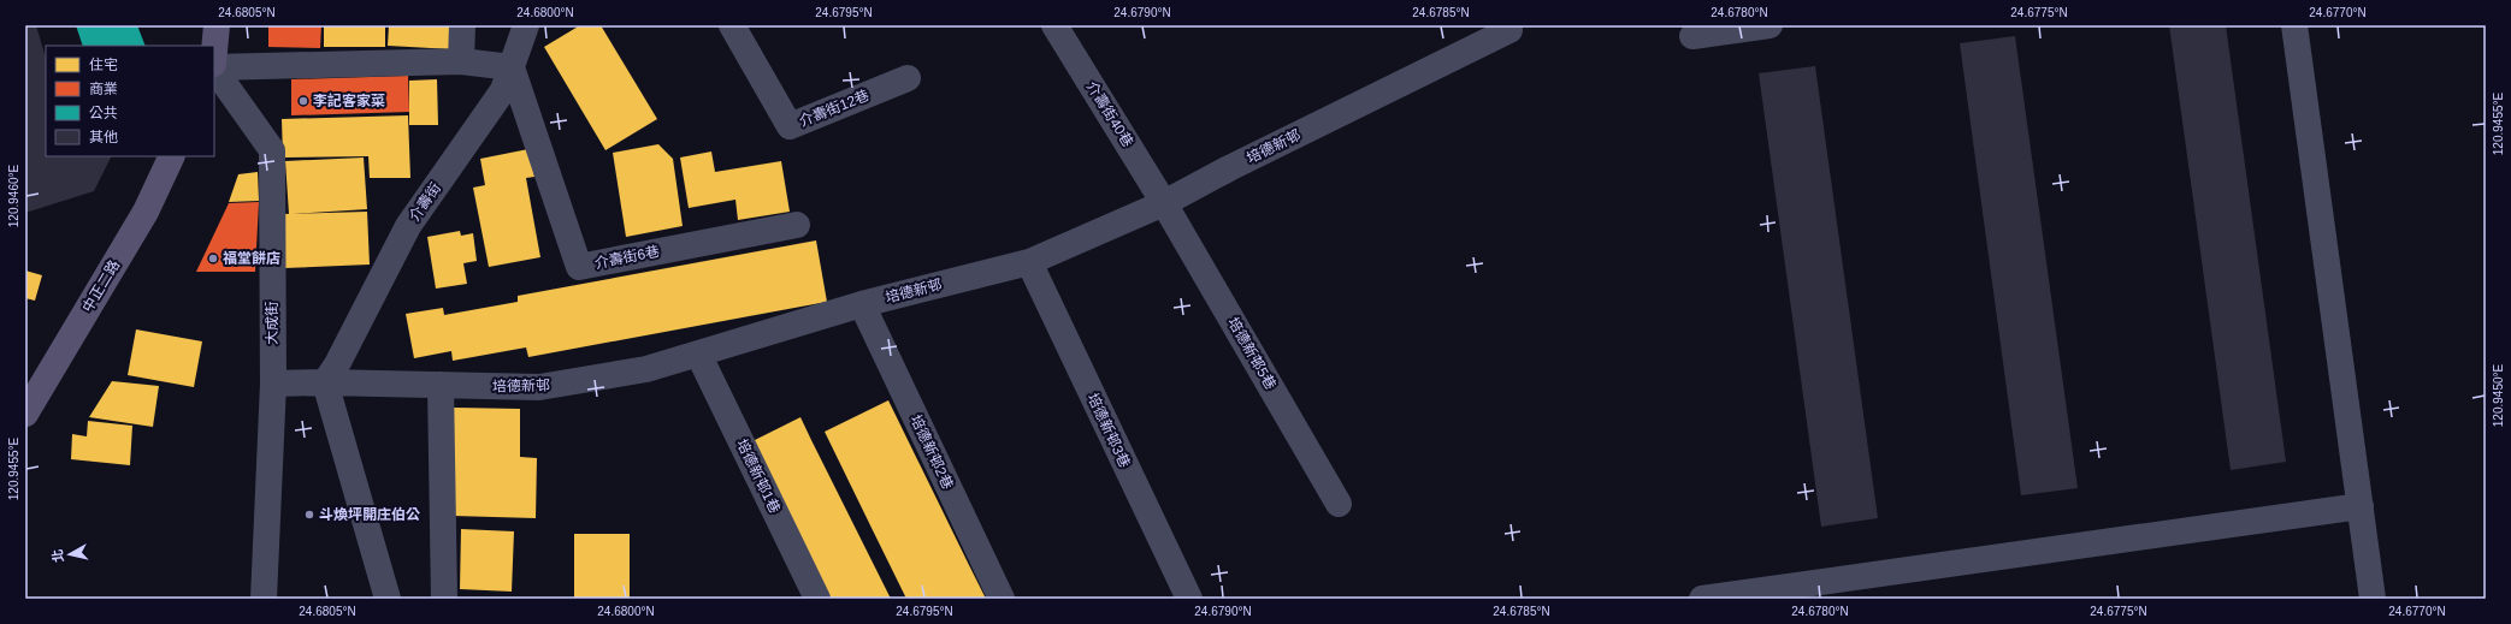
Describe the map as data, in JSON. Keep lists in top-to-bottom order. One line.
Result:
{"streets":{"main road":["中正二路"],"street":["介壽街12巷","介壽街40巷","培德新邨","介壽街","介壽街6巷","大成街","培德新邨5巷","培德新邨3巷","培德新邨2巷","培德新邨1巷"]},"crossings":[["介壽街40巷","培德新邨"],["介壽街40巷","培德新邨5巷"],["培德新邨","介壽街"],["培德新邨","大成街"],["培德新邨","培德新邨5巷"],["培德新邨","培德新邨3巷"],["培德新邨","培德新邨2巷"],["培德新邨","培德新邨1巷"],["介壽街","介壽街6巷"]],"places":["李記客家菜","福堂餅店","斗煥坪開庄伯公"],"legend":["住宅","商業","公共","其他"],"north":"left","coordinates":["24.6805°N","24.6800°N","24.6795°N","24.6790°N","24.6785°N","24.6780°N","24.6775°N","24.6770°N","120.9455°E","120.9460°E","120.9450°E"]}
